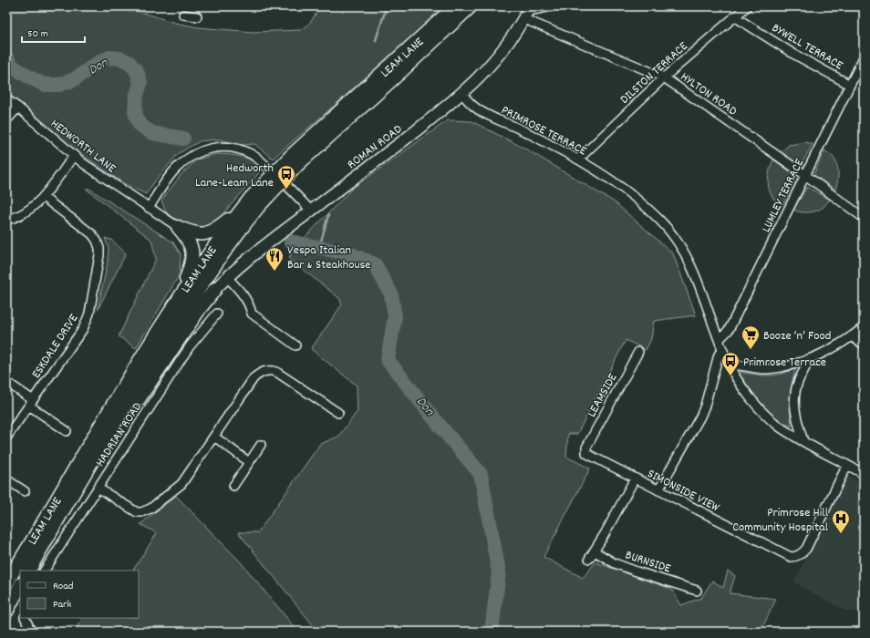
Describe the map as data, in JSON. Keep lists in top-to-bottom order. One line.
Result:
{"streets":{"highway":["LEAM LANE"],"main road":["ROMAN ROAD"],"street":["BYWELL TERRACE","DILSTON TERRACE","HYLTON ROAD","PRIMROSE TERRACE","HEDWORTH LANE","LUMLEY TERRACE","ESKDALE DRIVE","LEAMSIDE","HADRIAN ROAD","SIMONSIDE VIEW","BURNSIDE"]},"crossings":[["BYWELL TERRACE","DILSTON TERRACE"],["BYWELL TERRACE","LUMLEY TERRACE"],["DILSTON TERRACE","HYLTON ROAD"],["DILSTON TERRACE","PRIMROSE TERRACE"],["HYLTON ROAD","ROMAN ROAD"],["HYLTON ROAD","LUMLEY TERRACE"],["PRIMROSE TERRACE","ROMAN ROAD"],["PRIMROSE TERRACE","LUMLEY TERRACE"],["PRIMROSE TERRACE","SIMONSIDE VIEW"],["LEAMSIDE","SIMONSIDE VIEW"]],"water":["Don"],"places":{"bus stop":["Hedworth Lane-Leam Lane","Primrose Terrace"],"restaurant":["Vespa Italian Bar & Steakhouse"],"supermarket":["Booze ‘n’ Food"],"hospital":["Primrose Hill Community Hospital"]},"legend":["Road","Park"],"scale_bar":"50 m"}
